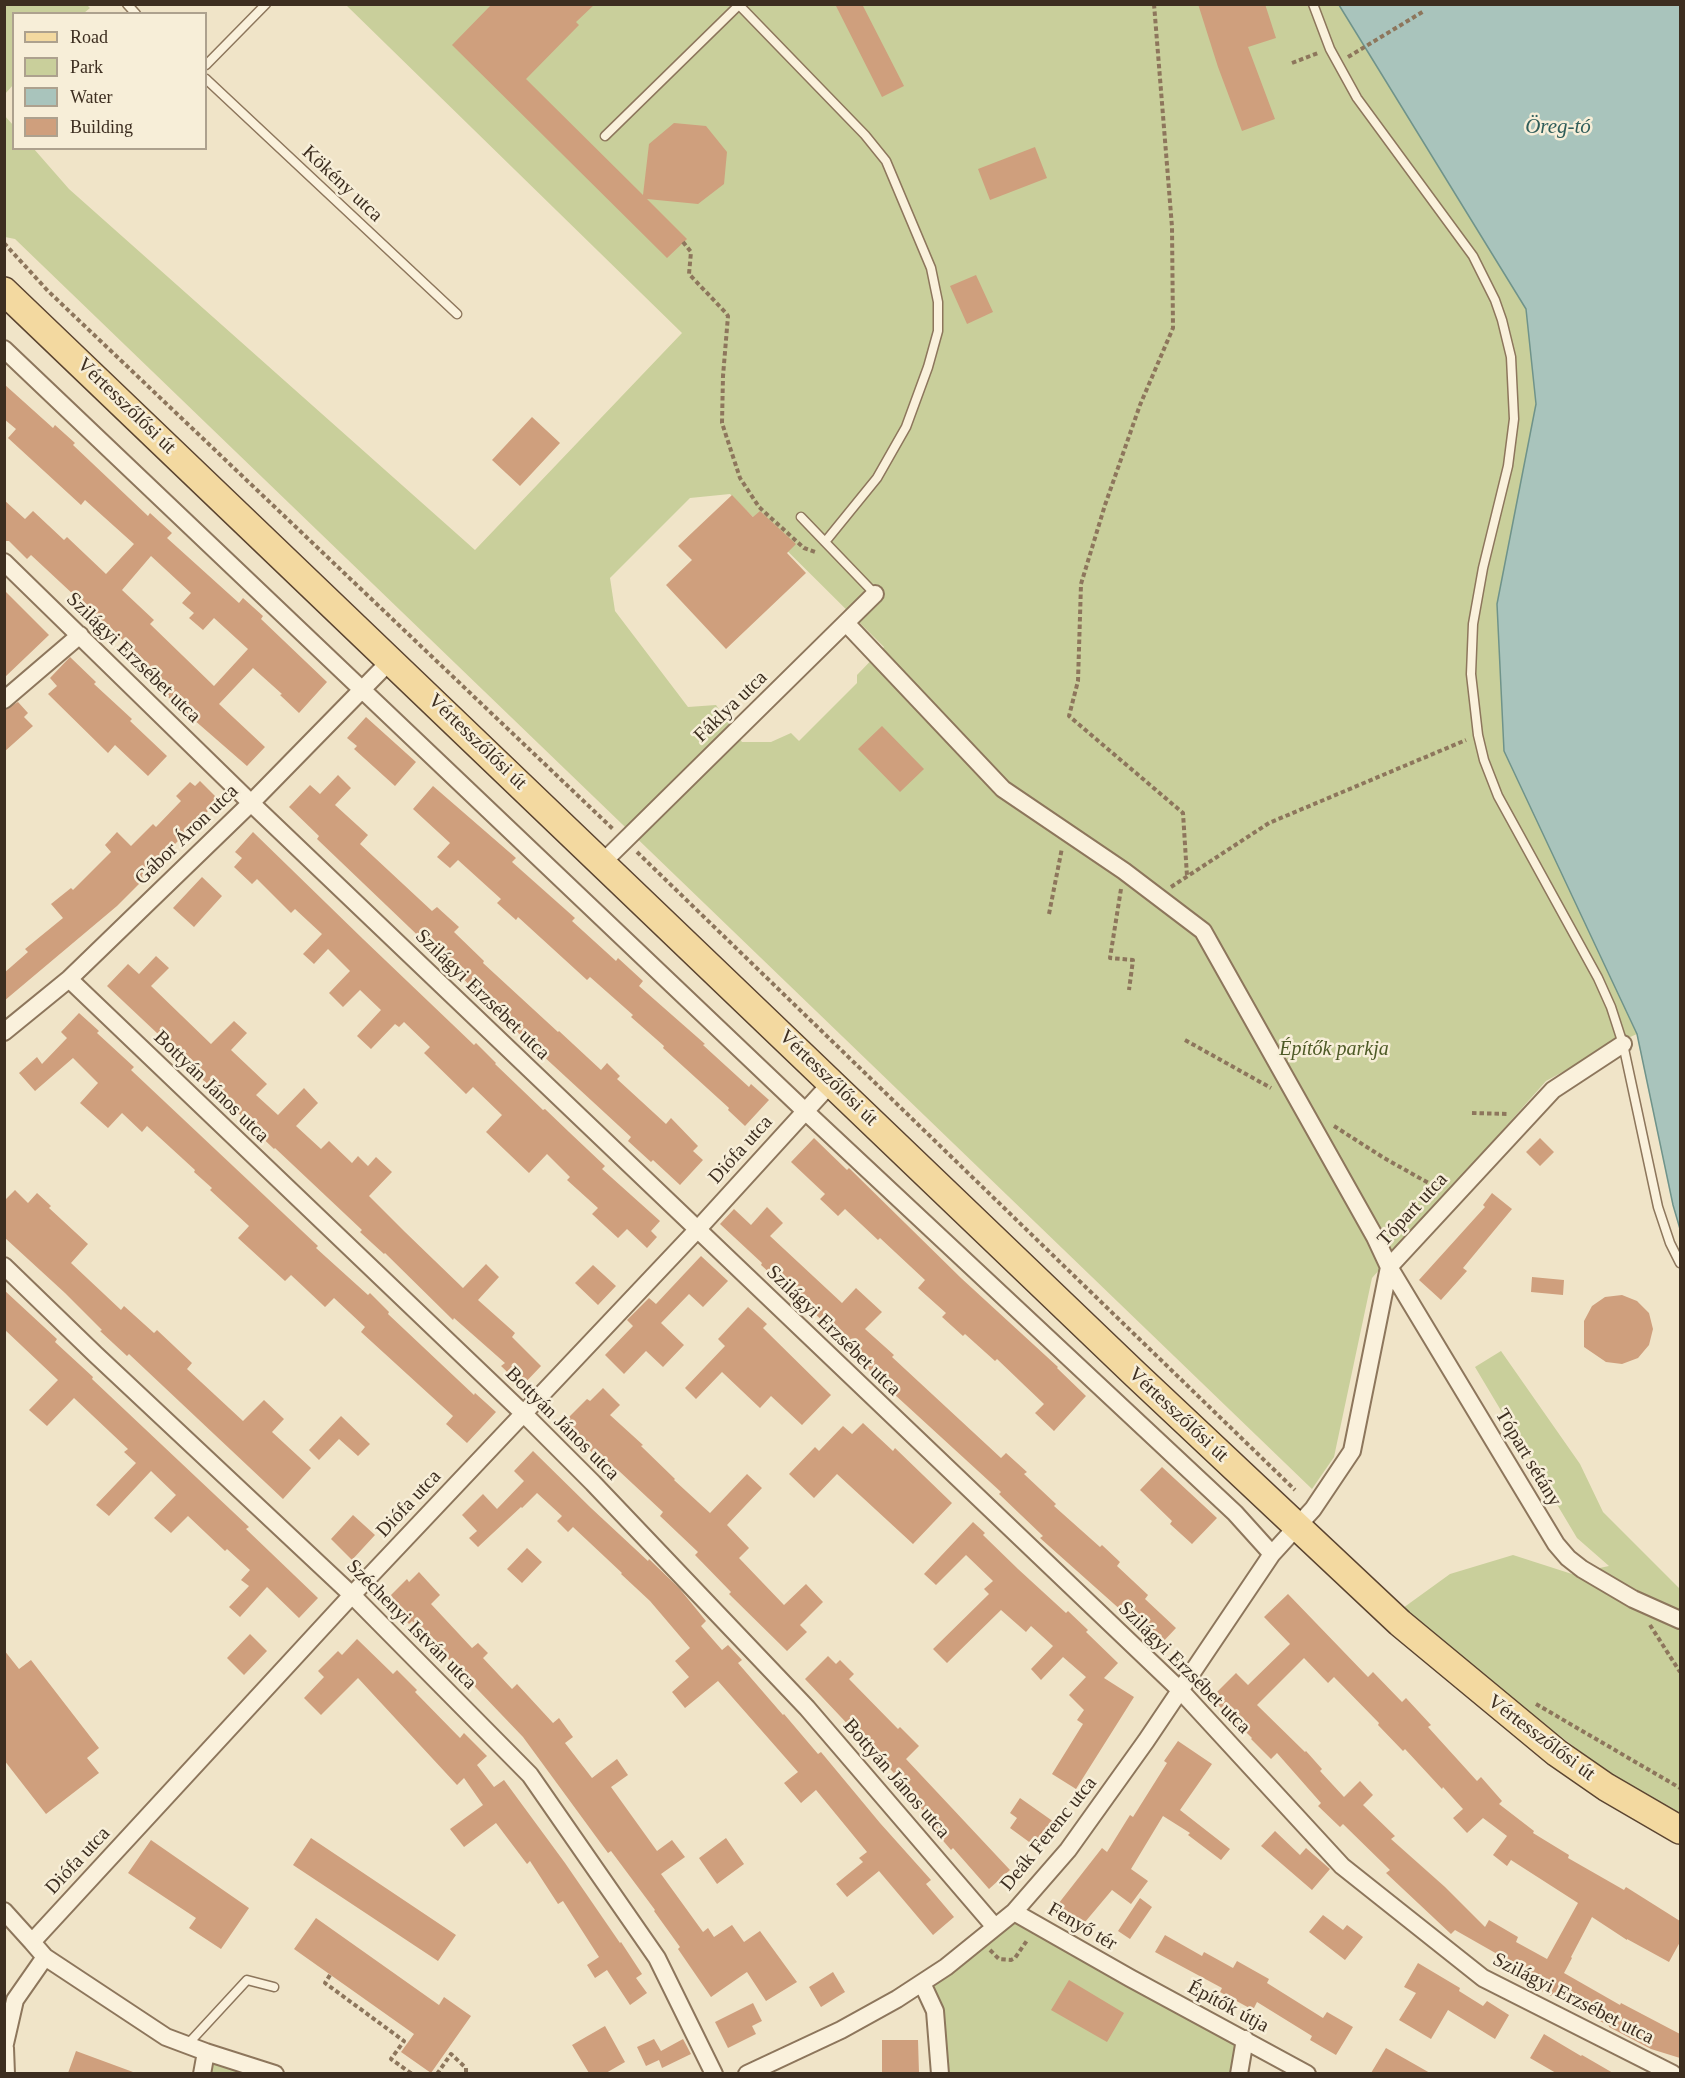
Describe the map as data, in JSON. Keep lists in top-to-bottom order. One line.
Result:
{"streets":{"main road":["Vértesszőlősi út"],"street":["Szilágyi Erzsébet utca","Fáklya utca","Gábor Áron utca","Bottyán János utca","Diófa utca","Tópart utca","Tópart sétány","Széchenyi István utca","Deák Ferenc utca","Fenyő tér","Építők útja"],"lane":["Kökény utca"]},"crossings":[["Vértesszőlősi út","Fáklya utca"],["Vértesszőlősi út","Gábor Áron utca"],["Vértesszőlősi út","Diófa utca"],["Vértesszőlősi út","Tópart utca"],["Vértesszőlősi út","Deák Ferenc utca"],["Szilágyi Erzsébet utca","Gábor Áron utca"],["Szilágyi Erzsébet utca","Diófa utca"],["Szilágyi Erzsébet utca","Deák Ferenc utca"],["Fáklya utca","Tópart sétány"],["Gábor Áron utca","Bottyán János utca"],["Bottyán János utca","Diófa utca"],["Bottyán János utca","Deák Ferenc utca"],["Diófa utca","Széchenyi István utca"],["Tópart utca","Tópart sétány"],["Tópart utca","Deák Ferenc utca"],["Deák Ferenc utca","Fenyő tér"],["Fenyő tér","Építők útja"]],"water":["Öreg-tó"],"parks":["Építők parkja"],"legend":["Road","Park","Water","Building"]}
